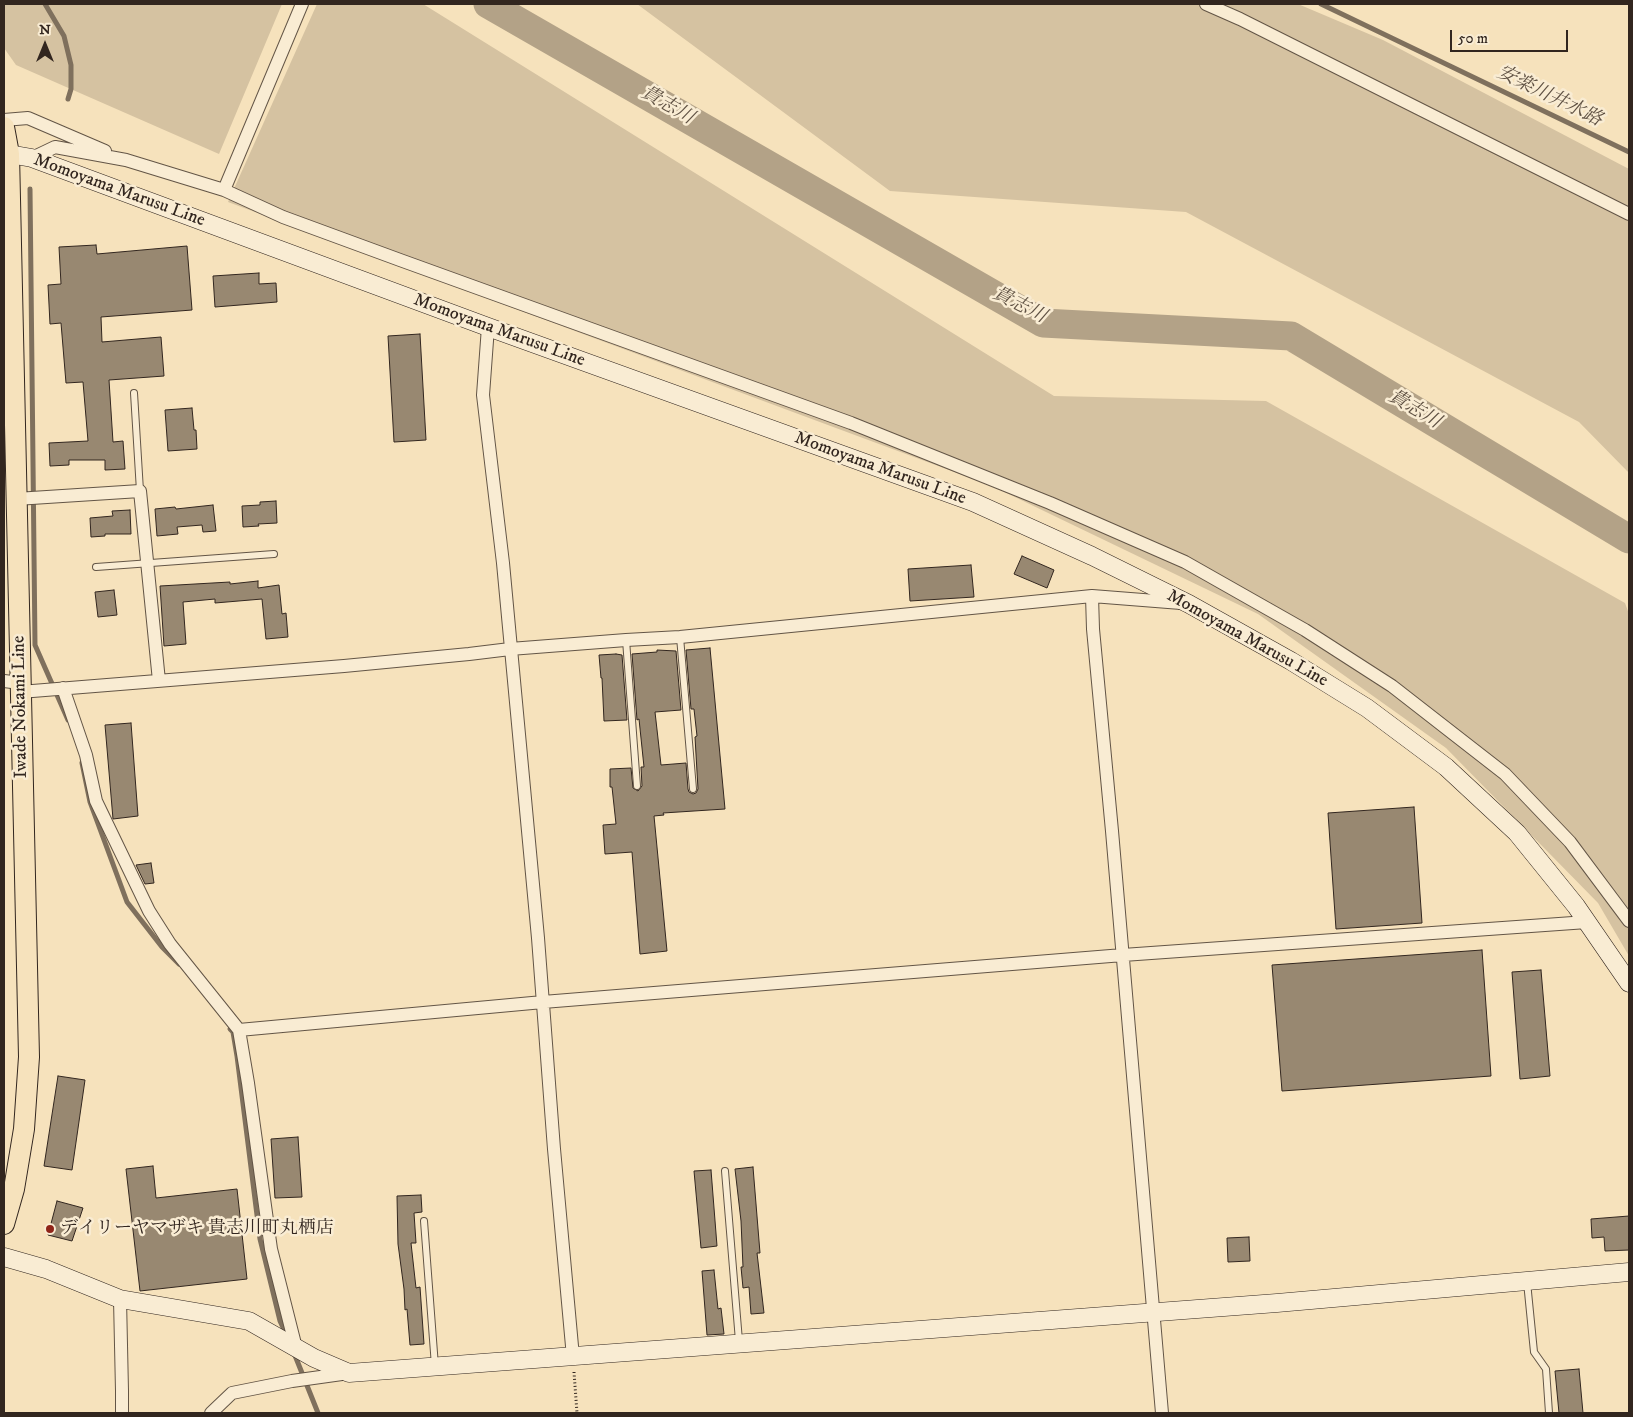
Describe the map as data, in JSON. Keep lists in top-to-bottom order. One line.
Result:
{"streets":{"main road":["Momoyama Marusu Line","Iwade Nokami Line"]},"crossings":[["Momoyama Marusu Line","Iwade Nokami Line"]],"water":["安楽川井水路","貴志川"],"places":["デイリーヤマザキ 貴志川町丸栖店"],"scale_bar":"50 m","north":"top"}
